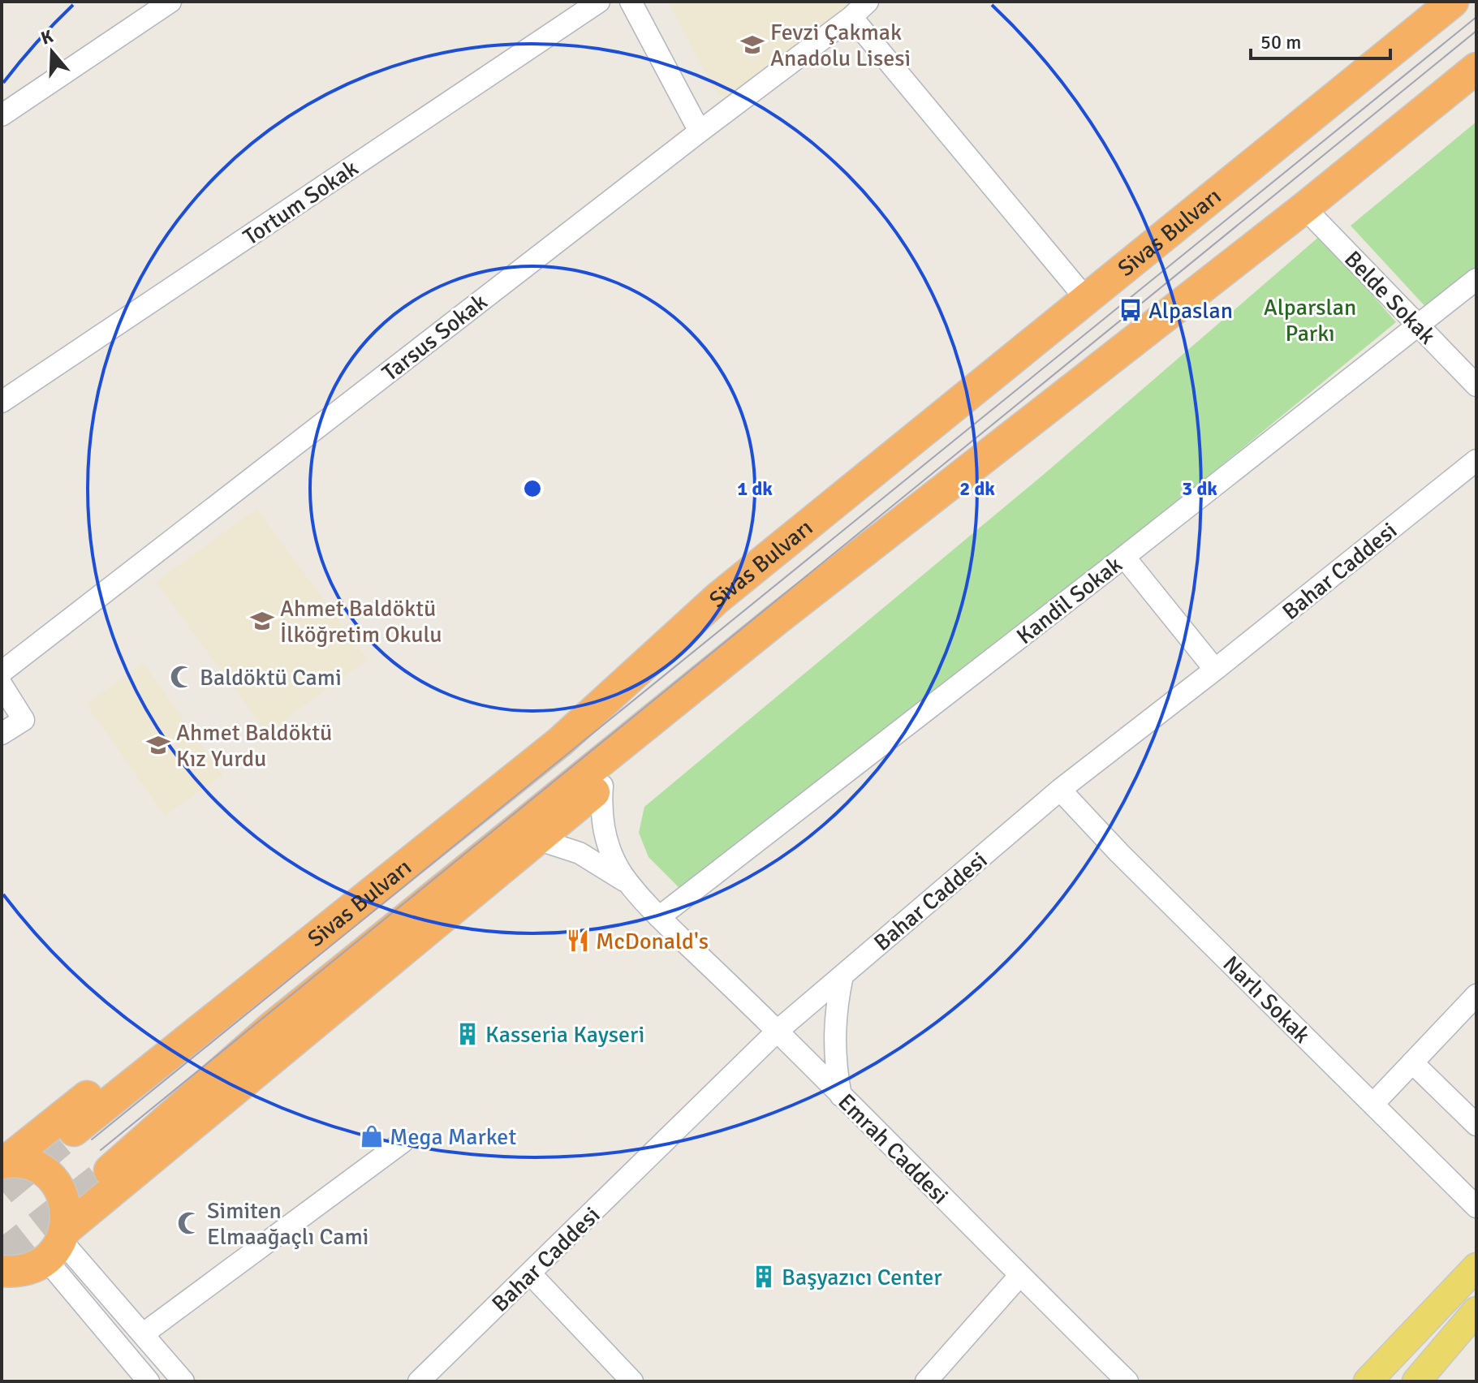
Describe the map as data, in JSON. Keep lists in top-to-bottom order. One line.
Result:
{"streets":{"highway":["Sivas Bulvarı"],"street":["Tortum Sokak","Belde Sokak","Tarsus Sokak","Bahar Caddesi","Kandil Sokak","Narlı Sokak","Emrah Caddesi"]},"crossings":[["Sivas Bulvarı","Belde Sokak"],["Belde Sokak","Kandil Sokak"],["Bahar Caddesi","Narlı Sokak"],["Bahar Caddesi","Emrah Caddesi"],["Kandil Sokak","Emrah Caddesi"]],"parks":["Alparslan Parkı"],"places":{"school or university":["Fevzi Çakmak Anadolu Lisesi","Ahmet Baldöktü İlköğretim Okulu","Ahmet Baldöktü Kız Yurdu"],"bus stop":["Alpaslan"],"mosque":["Baldöktü Cami","Simiten Elmaağaçlı Cami"],"restaurant":["McDonald's"],"building":["Kasseria Kayseri","Başyazıcı Center"],"shop":["Mega Market"]},"scale_bar":"50 m","north":"top","rings":["1 dk","2 dk","3 dk"]}
